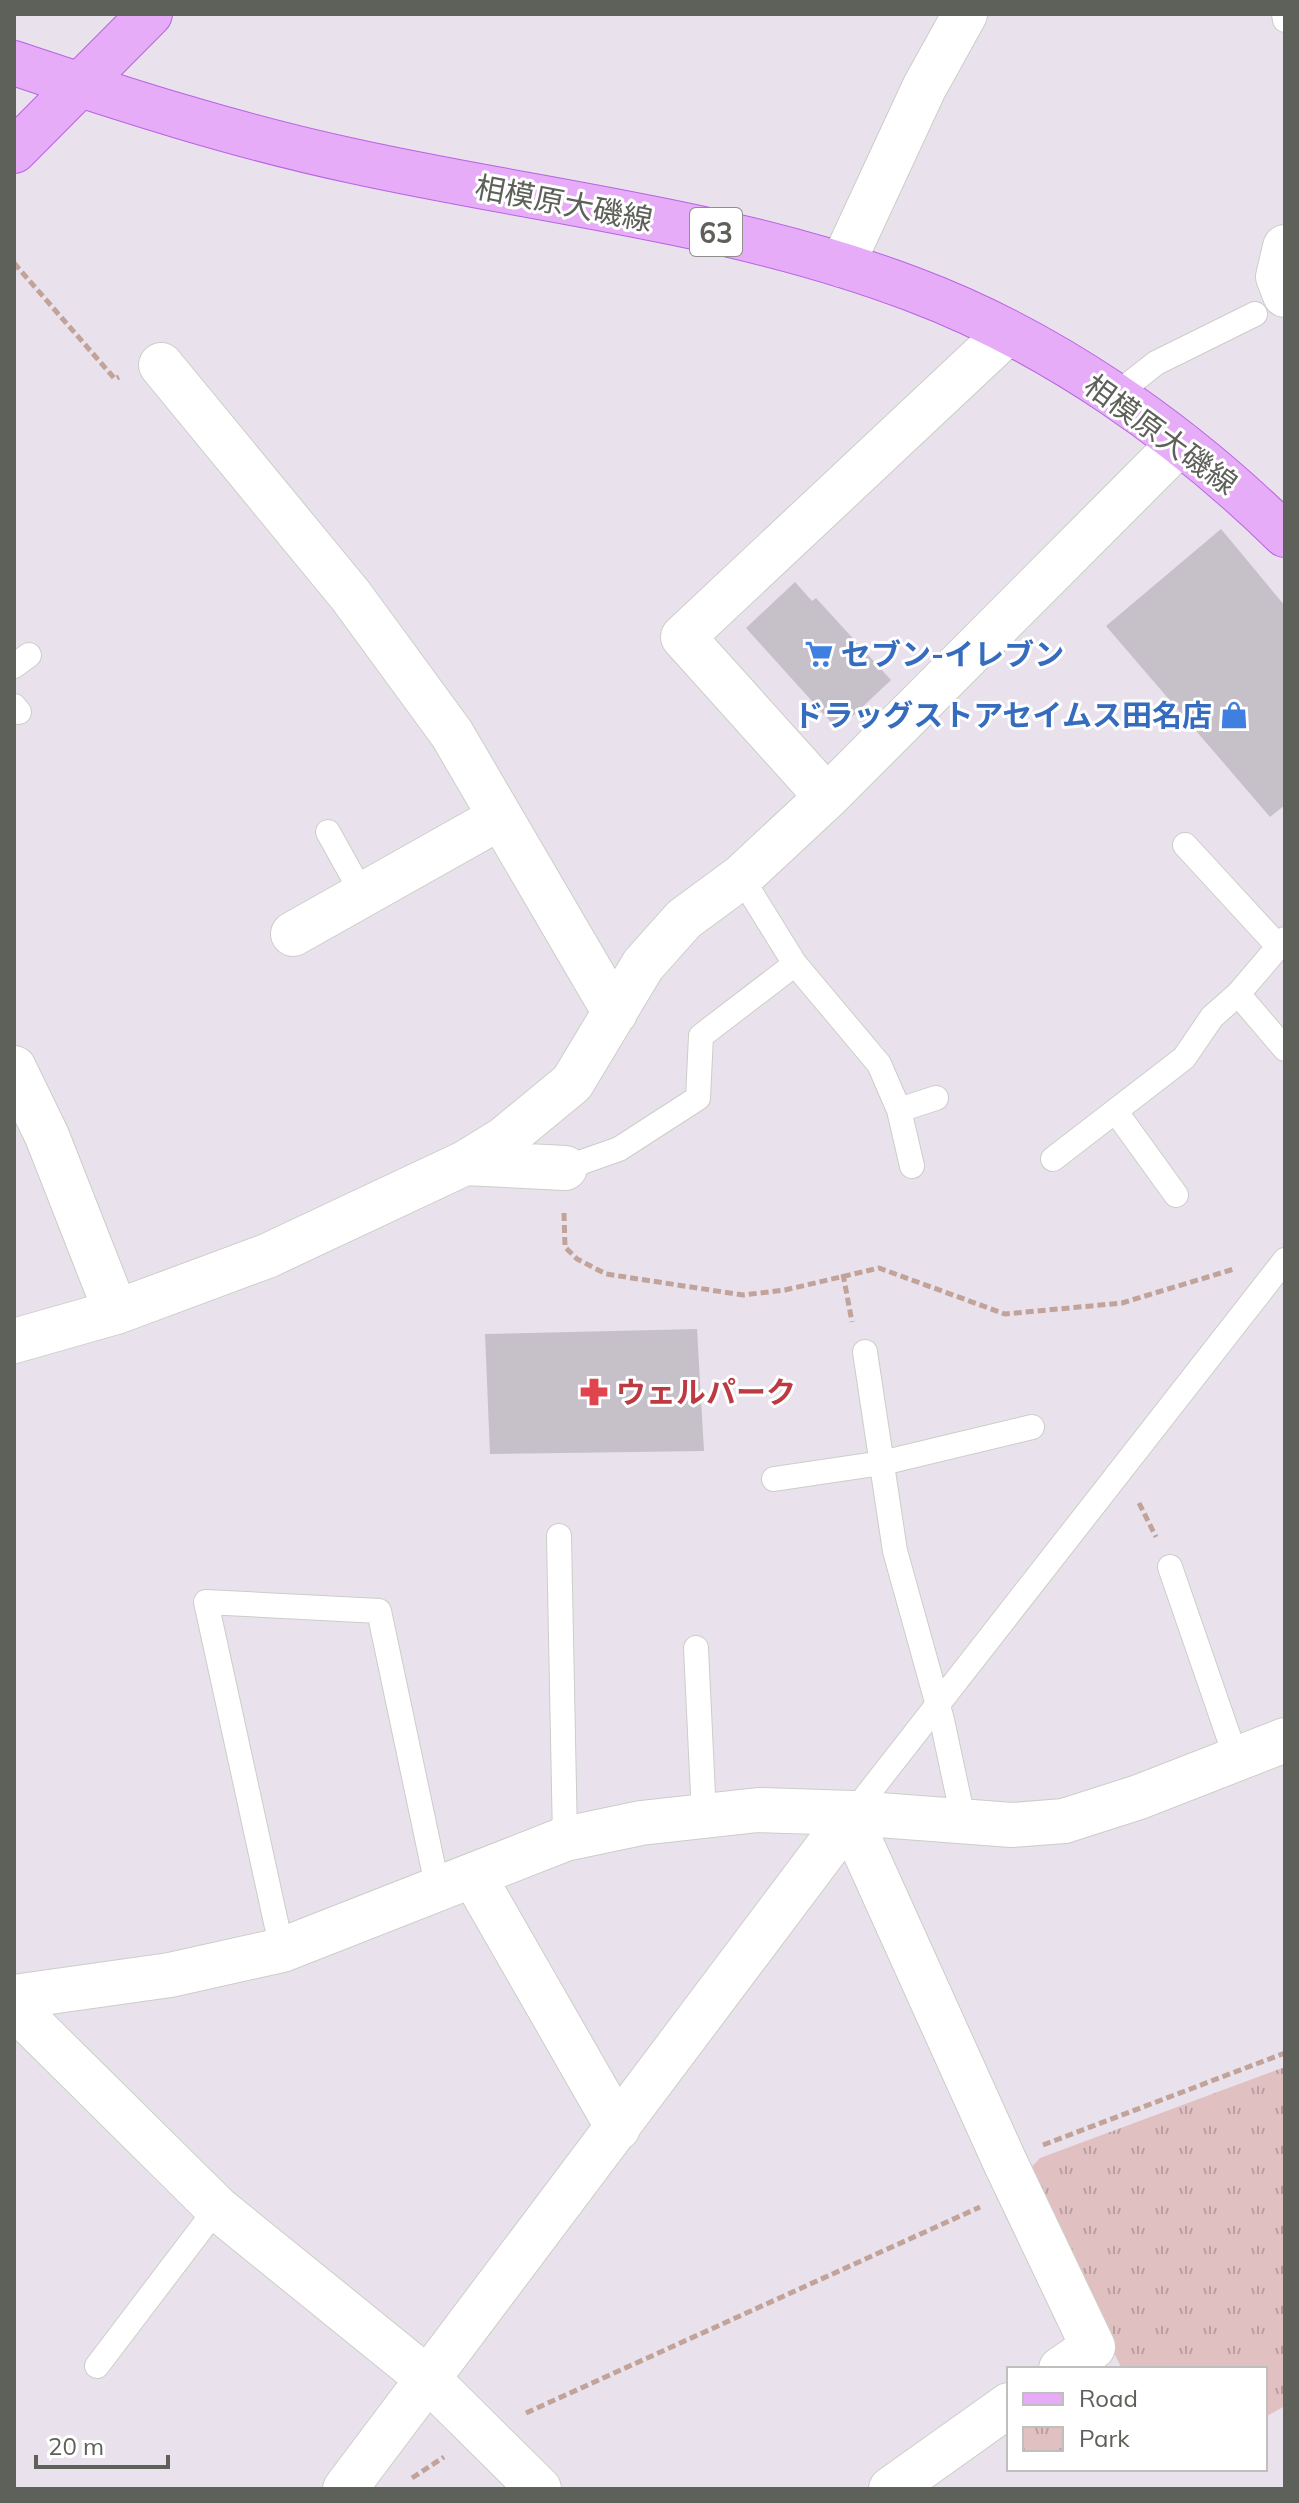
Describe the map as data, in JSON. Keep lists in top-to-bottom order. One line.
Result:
{"streets":{"main road":["相模原大磯線","63"]},"places":{"supermarket":["セブン-イレブン"],"shop":["ドラッグストアセイムス田名店"],"pharmacy":["ウェルパーク"]},"legend":["Road","Park"],"scale_bar":"20 m"}
